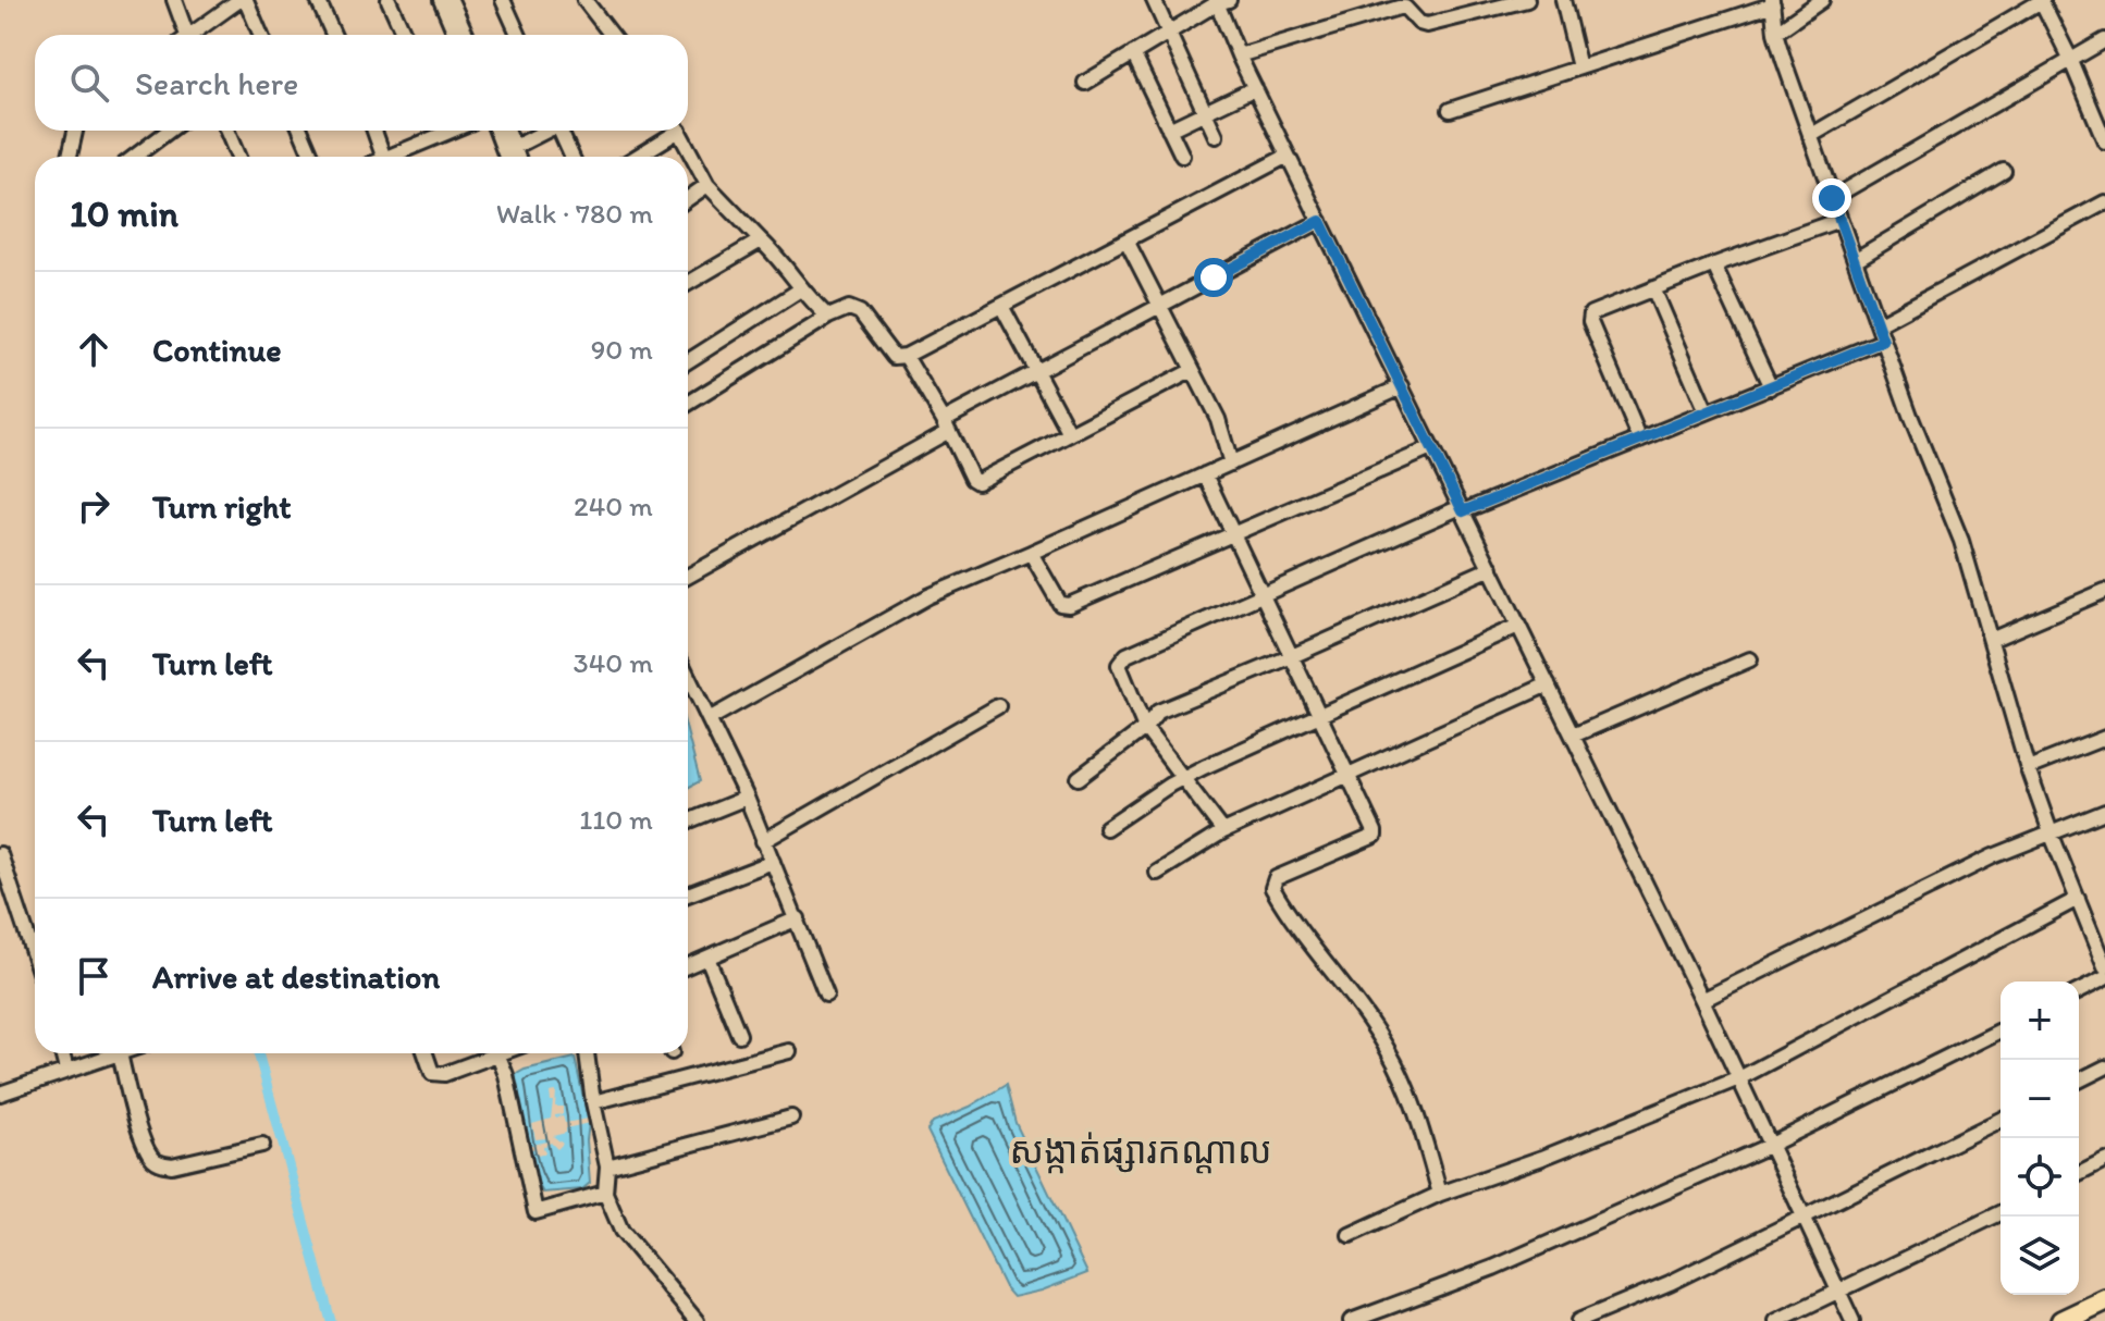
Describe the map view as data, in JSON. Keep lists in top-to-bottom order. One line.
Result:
{"districts":["សង្កាត់ផ្សារកណ្ដាល"],"page":{"search":"Search here","heading":["10 min","Walk · 780 m"],"list":[["Continue","90 m"],["Turn right","240 m"],["Turn left","340 m"],["Turn left","110 m"],"Arrive at destination"],"map_buttons":["+","−"]}}
